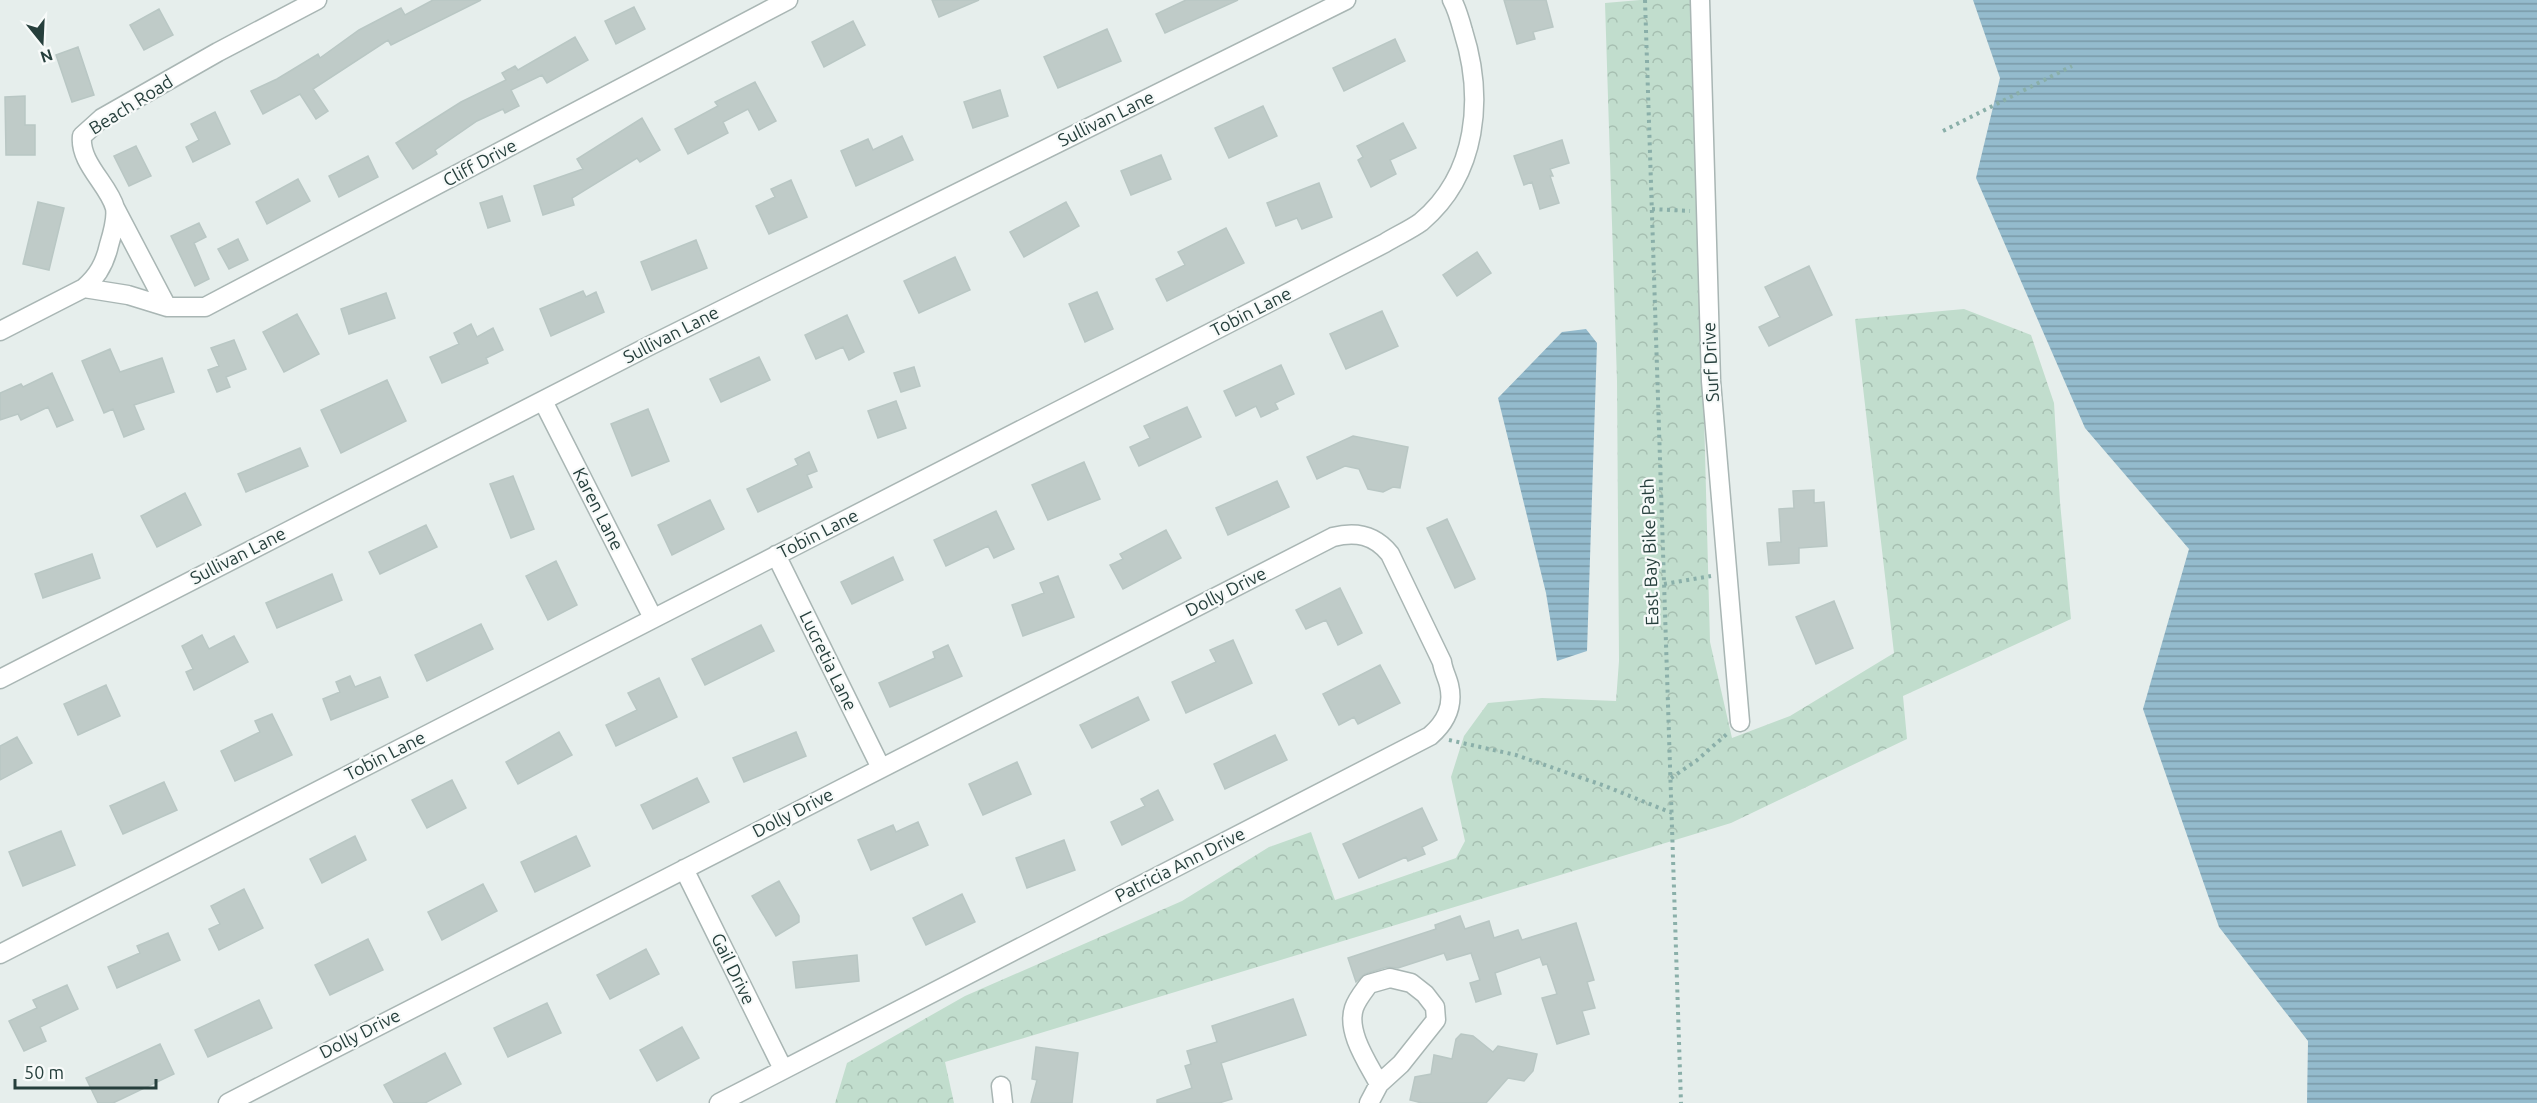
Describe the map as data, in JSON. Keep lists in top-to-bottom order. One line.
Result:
{"streets":{"street":["Beach Road","Sullivan Lane","Cliff Drive","Tobin Lane","Surf Drive","Karen Lane","Dolly Drive","Lucretia Lane","Patricia Ann Drive","Gail Drive"],"path":["East Bay Bike Path"]},"crossings":[["Sullivan Lane","Karen Lane"],["Tobin Lane","Karen Lane"],["Tobin Lane","Lucretia Lane"],["Dolly Drive","Lucretia Lane"],["Dolly Drive","Patricia Ann Drive"],["Dolly Drive","Gail Drive"],["Patricia Ann Drive","Gail Drive"]],"scale_bar":"50 m","north":"bottom"}
